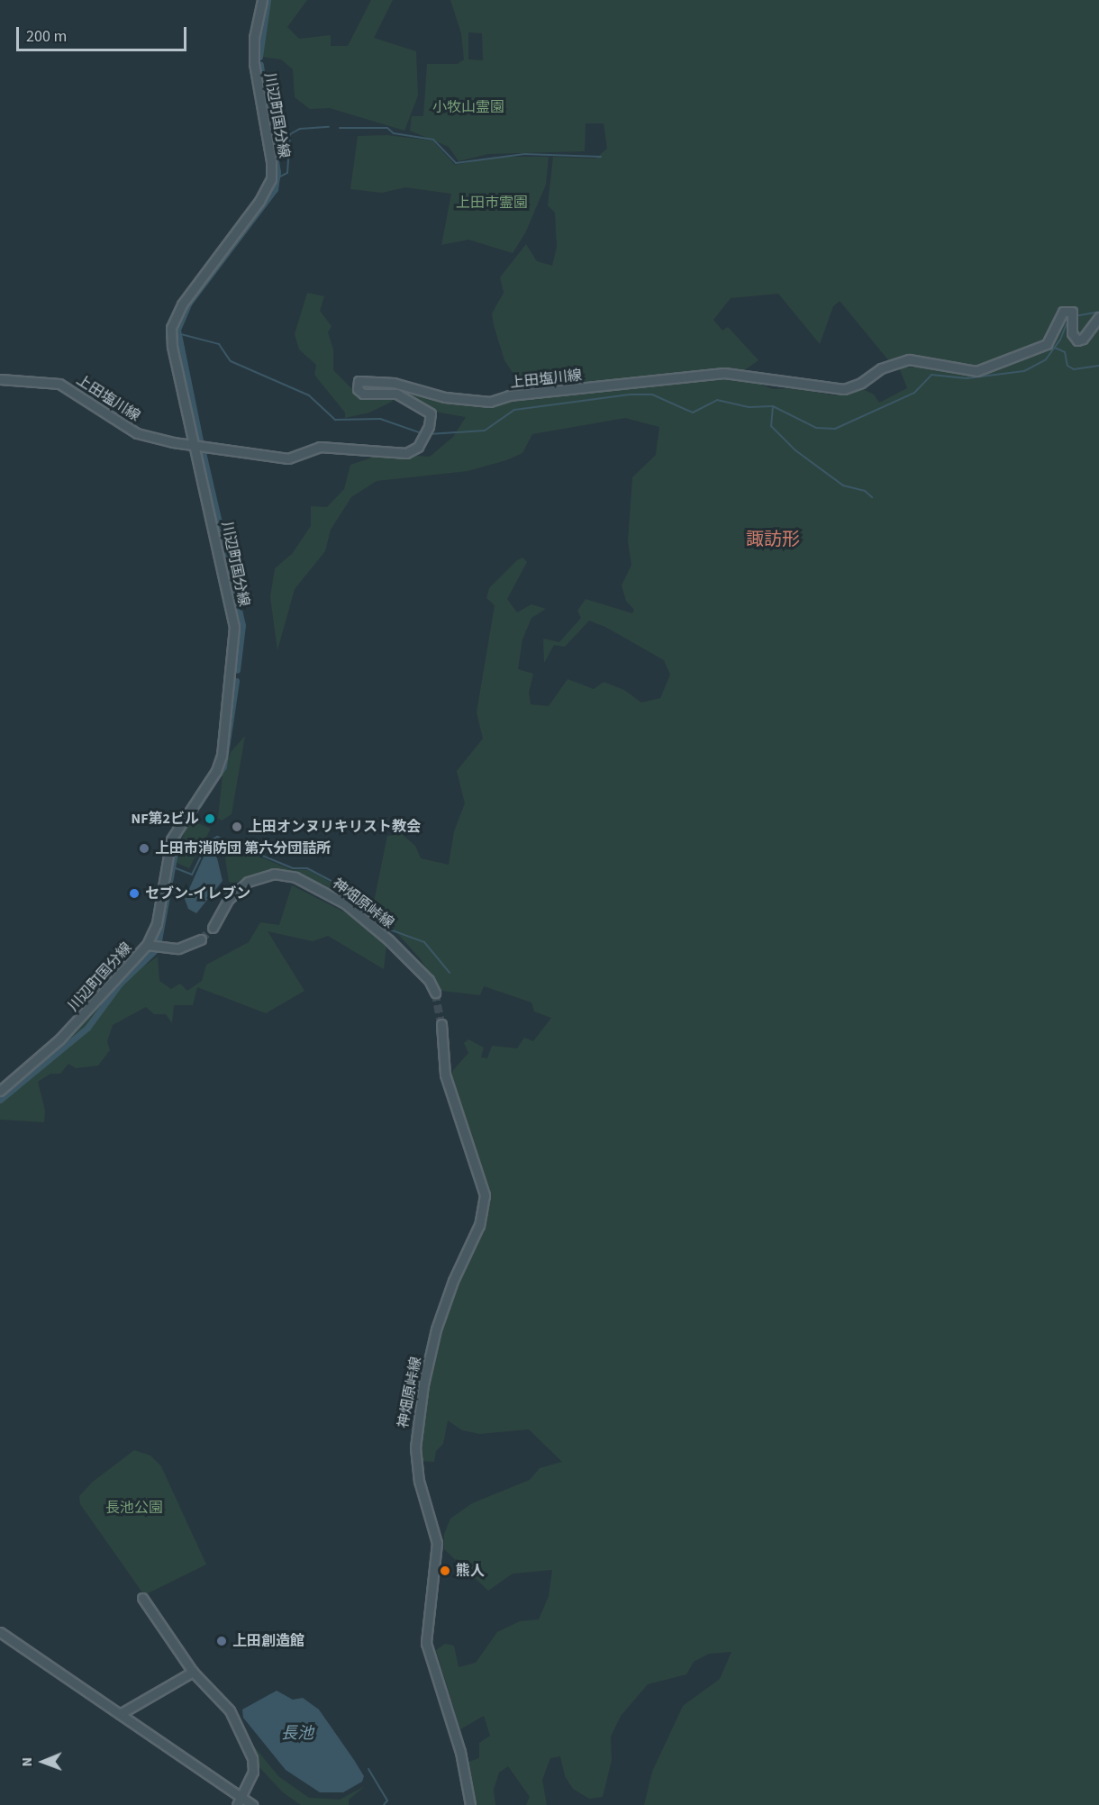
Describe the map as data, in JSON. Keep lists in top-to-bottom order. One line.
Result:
{"streets":{"street":["川辺町国分線","上田塩川線","神畑原峠線"]},"crossings":[["川辺町国分線","上田塩川線"]],"districts":["諏訪形"],"water":["長池"],"parks":["小牧山霊園","上田市霊園","長池公園"],"places":["NF第2ビル","上田オンヌリキリスト教会","上田市消防団 第六分団詰所","セブン-イレブン","熊人","上田創造館"],"scale_bar":"200 m","north":"left"}
